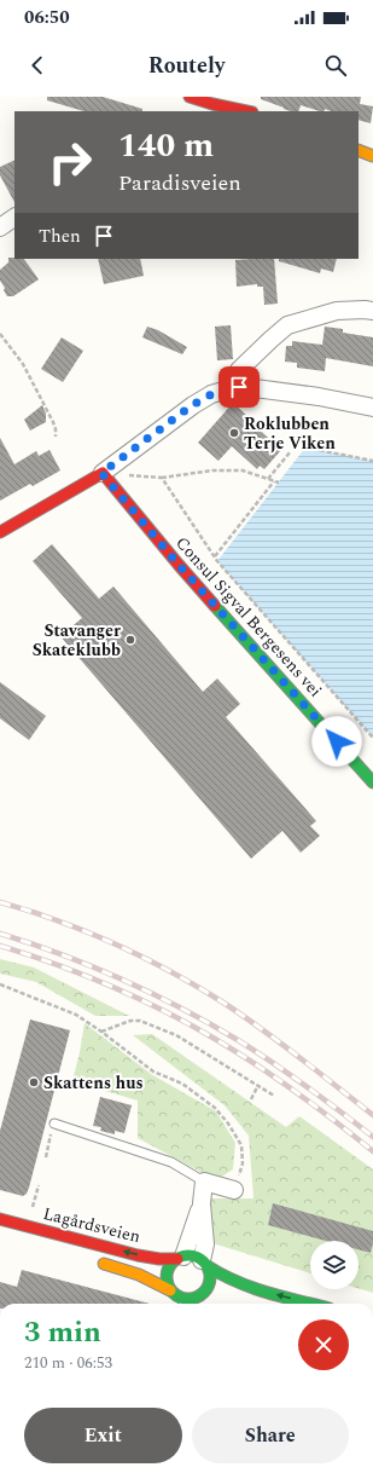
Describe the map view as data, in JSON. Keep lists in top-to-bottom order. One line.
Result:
{"streets":{"street":["Consul Sigval Bergesens vei","Lagårdsveien"]},"places":["Roklubben Terje Viken","Stavanger Skateklubb","Skattens hus"],"page":{"status":"06:50","header":"Routely","turn":["140 m","Paradisveien"],"then":"Then","heading":["3 min","210 m · 06:53"],"buttons":["Exit","Share"]}}
